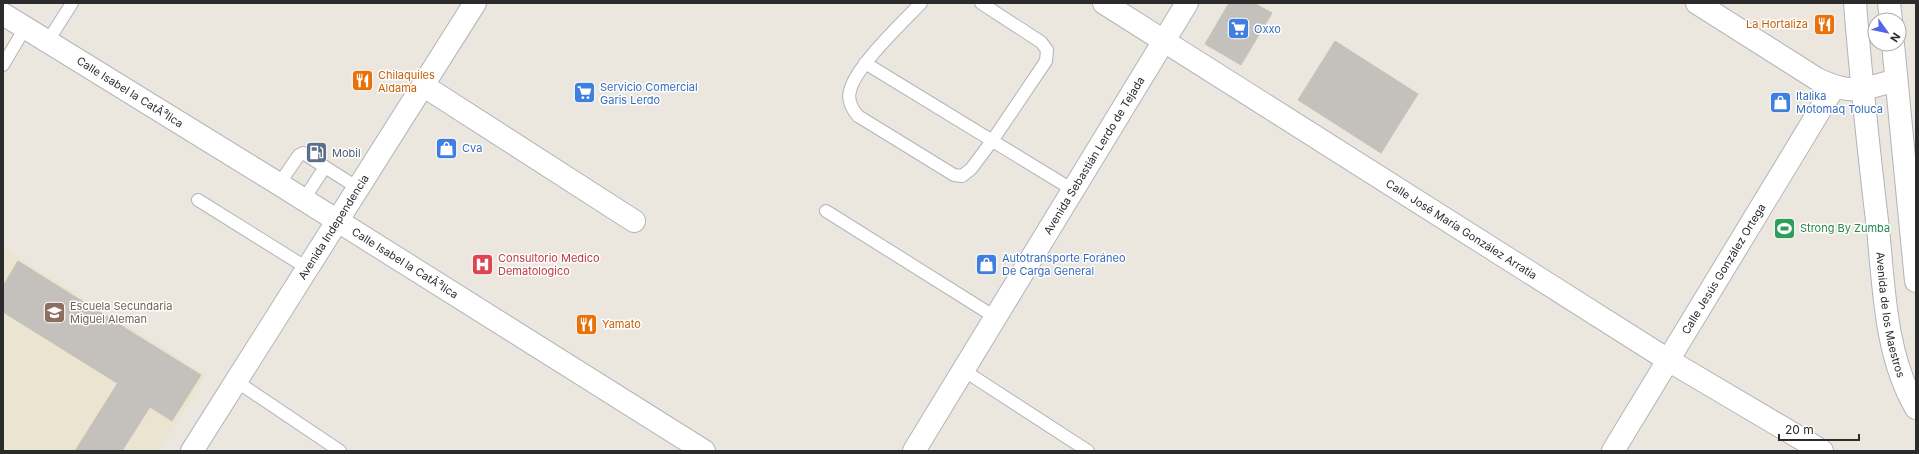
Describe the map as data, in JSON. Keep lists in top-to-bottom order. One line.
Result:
{"streets":{"street":["Calle Isabel la CatÃ³lica","Avenida Sebastián Lerdo de Tejada","Avenida Independencia","Calle José María González Arratia","Calle Jesús González Ortega","Avenida de los Maestros"]},"crossings":[["Calle Isabel la CatÃ³lica","Avenida Independencia"],["Avenida Sebastián Lerdo de Tejada","Calle José María González Arratia"],["Calle José María González Arratia","Calle Jesús González Ortega"]],"places":{"restaurant":["La Hortaliza","Chilaquiles Aldama","Yamato"],"supermarket":["Oxxo","Servicio Comercial Garis Lerdo"],"shop":["Italika Motomaq Toluca","Cva","Autotransporte Foráneo De Carga General"],"fuel station":["Mobil"],"sports":["Strong By Zumba"],"hospital":["Consultorio Medico Dematologico"],"school or university":["Escuela Secundaria Miguel Aleman"]},"scale_bar":"20 m","north":"bottom right"}
